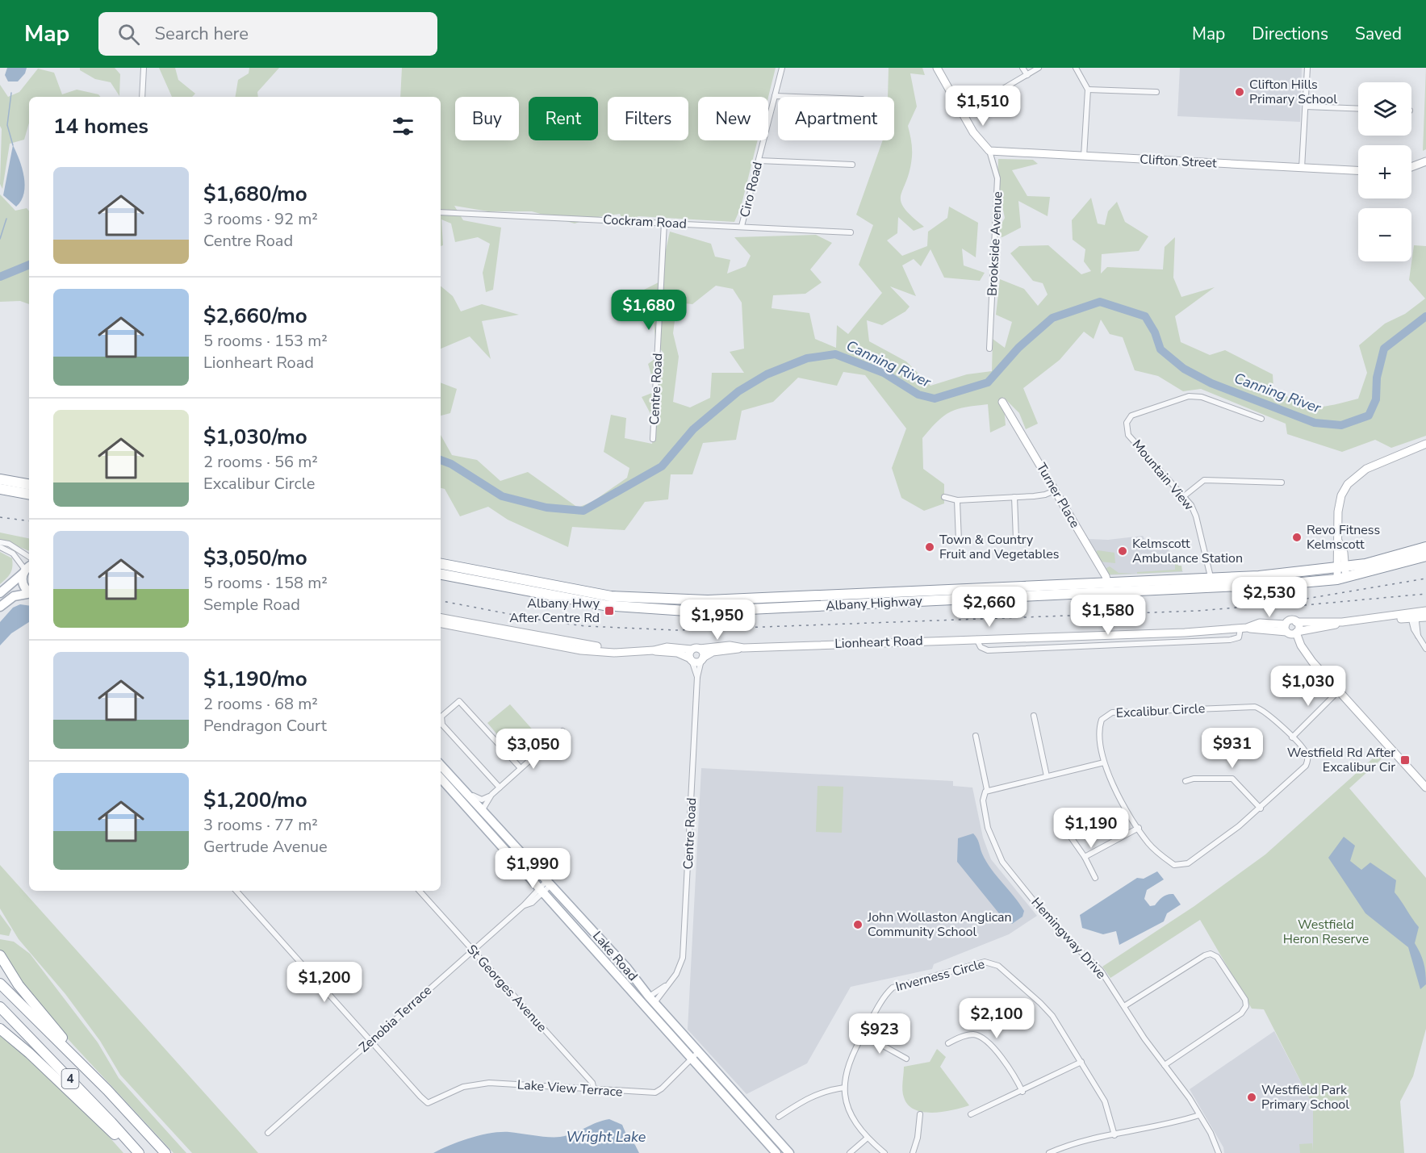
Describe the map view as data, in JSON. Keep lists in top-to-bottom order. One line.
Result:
{"streets":{"highway":["Albany Highway","4"],"main road":["Clifton Street","Brookside Avenue","Turner Place","Lionheart Road","Lake Road"],"street":["Ciro Road","Cockram Road","Centre Road","Mountain View","Excalibur Circle","Hemingway Drive","Inverness Circle","St Georges Avenue","Zenobia Terrace","Lake View Terrace"]},"crossings":[["Clifton Street","Brookside Avenue"],["Ciro Road","Cockram Road"],["Cockram Road","Centre Road"],["Centre Road","Lionheart Road"],["Centre Road","Lake Road"],["Mountain View","Albany Highway"],["Turner Place","Albany Highway"],["Lake Road","Zenobia Terrace"],["Lake Road","Lake View Terrace"],["St Georges Avenue","Zenobia Terrace"],["St Georges Avenue","Lake View Terrace"],["Zenobia Terrace","Lake View Terrace"]],"water":["Canning River","Wright Lake"],"parks":["Westfield Heron Reserve"],"places":{"other":["Clifton Hills Primary School","Revo Fitness Kelmscott","Town & Country Fruit and Vegetables","Kelmscott Ambulance Station","John Wollaston Anglican Community School","Westfield Park Primary School"],"transit":["Albany Hwy After Centre Rd","Westfield Rd After Excalibur Cir"]},"page":{"header":"Map","search":"Search here","nav":["Map","Directions","Saved"],"map_buttons":["+","−"],"price":["$1,510","$1,680","$2,530","$2,660","$1,580","$1,950","$1,030","$931","$3,050","$1,190","$1,990","$1,200","$2,100","$923"],"chip":["Buy","Rent","Filters","New","Apartment"],"heading":"14 homes","list":[{"name":"$1,680/mo","note":"3 rooms · 92 m² · Centre Road"},{"name":"$2,660/mo","note":"5 rooms · 153 m² · Lionheart Road"},{"name":"$1,030/mo","note":"2 rooms · 56 m² · Excalibur Circle"},{"name":"$3,050/mo","note":"5 rooms · 158 m² · Semple Road"},{"name":"$1,190/mo","note":"2 rooms · 68 m² · Pendragon Court"},{"name":"$1,200/mo","note":"3 rooms · 77 m² · Gertrude Avenue"}]}}
